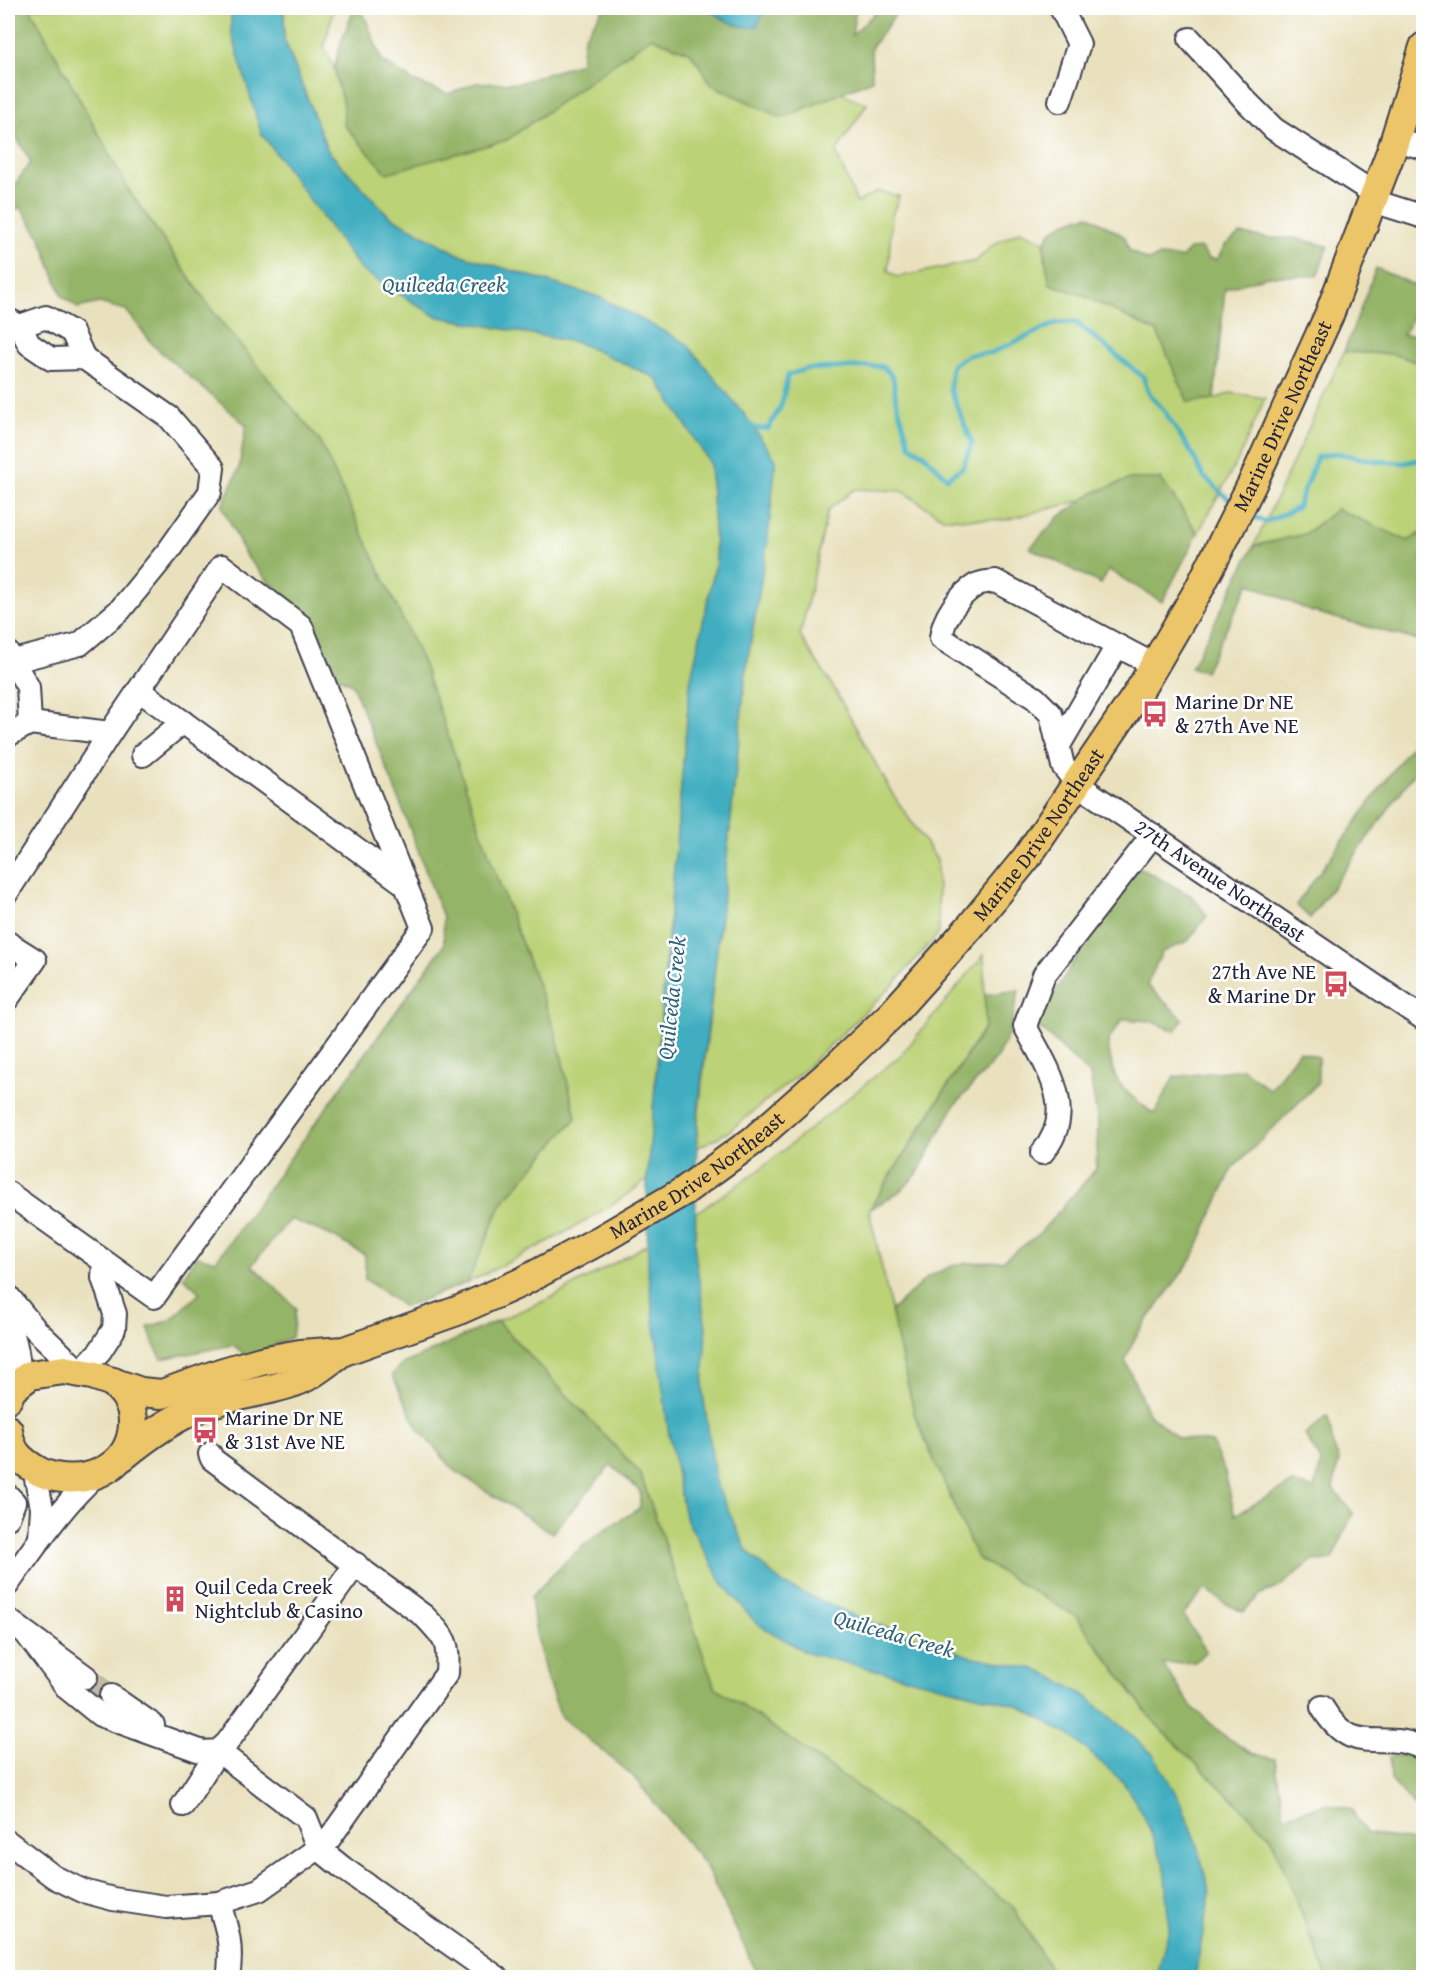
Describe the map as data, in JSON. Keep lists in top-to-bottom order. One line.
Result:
{"streets":{"main road":["Marine Drive Northeast"],"street":["27th Avenue Northeast"]},"crossings":[["Marine Drive Northeast","27th Avenue Northeast"]],"water":["Quilceda Creek"],"places":{"bus stop":["Marine Dr NE & 27th Ave NE","27th Ave NE & Marine Dr","Marine Dr NE & 31st Ave NE"],"building":["Quil Ceda Creek Nightclub & Casino"]}}
